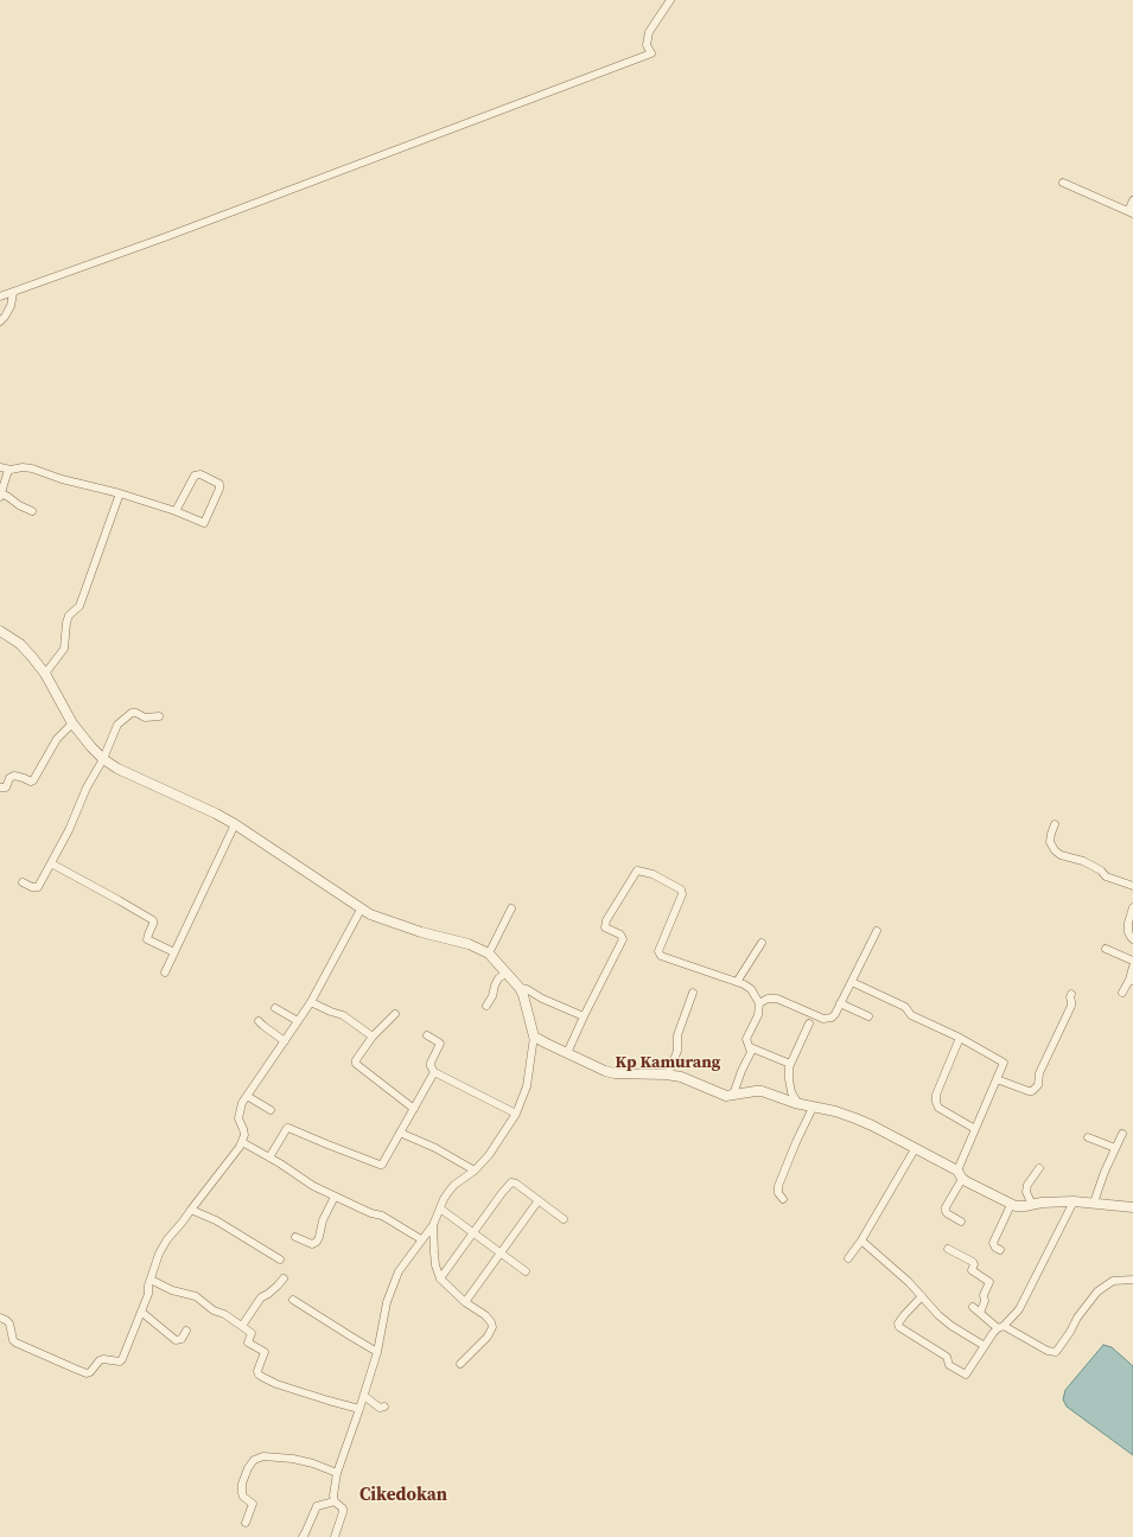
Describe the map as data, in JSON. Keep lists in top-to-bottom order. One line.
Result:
{"districts":["Kp Kamurang","Cikedokan"]}
